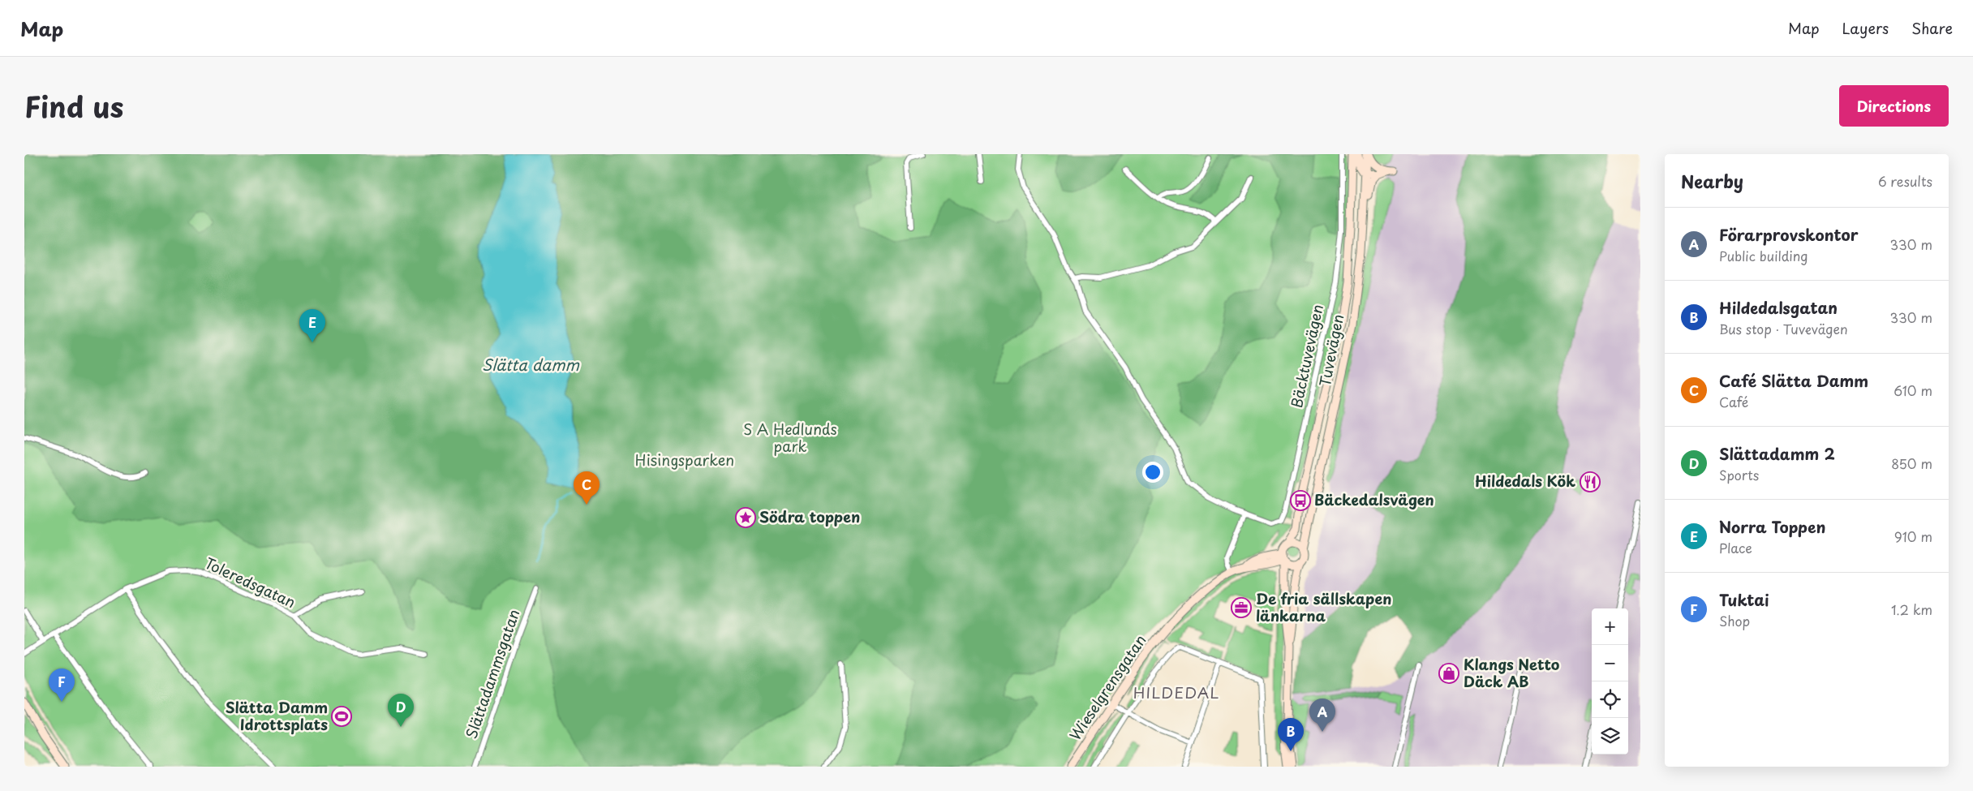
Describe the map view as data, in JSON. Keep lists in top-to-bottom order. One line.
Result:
{"streets":{"main road":["Tuvevägen","Wieselgrensgatan"],"street":["Bäcktuvevägen","Toleredsgatan","Slättadammsgatan"]},"crossings":[["Tuvevägen","Wieselgrensgatan"]],"districts":["HILDEDAL"],"water":["Slätta damm"],"parks":["S A Hedlunds park","Hisingsparken"],"places":{"restaurant":["Hildedals Kök"],"bus stop":["Bäckedalsvägen"],"place":["Södra toppen"],"office":["De fria sällskapen länkarna"],"shop":["Klangs Netto Däck AB"],"sports":["Slätta Damm Idrottsplats"]},"page":{"header":"Map","nav":["Map","Layers","Share"],"title":"Find us","buttons":"Directions","heading":["Nearby","6 results"],"list":[{"mark":"A","name":"Förarprovskontor","note":"Public building","value":"330 m"},{"mark":"B","name":"Hildedalsgatan","note":"Bus stop · Tuvevägen","value":"330 m"},{"mark":"C","name":"Café Slätta Damm","note":"Café","value":"610 m"},{"mark":"D","name":"Slättadamm 2","note":"Sports","value":"850 m"},{"mark":"E","name":"Norra Toppen","note":"Place","value":"910 m"},{"mark":"F","name":"Tuktai","note":"Shop","value":"1.2 km"}],"pins":["E","C","F","D","A","B"],"map_buttons":["+","−"]}}
